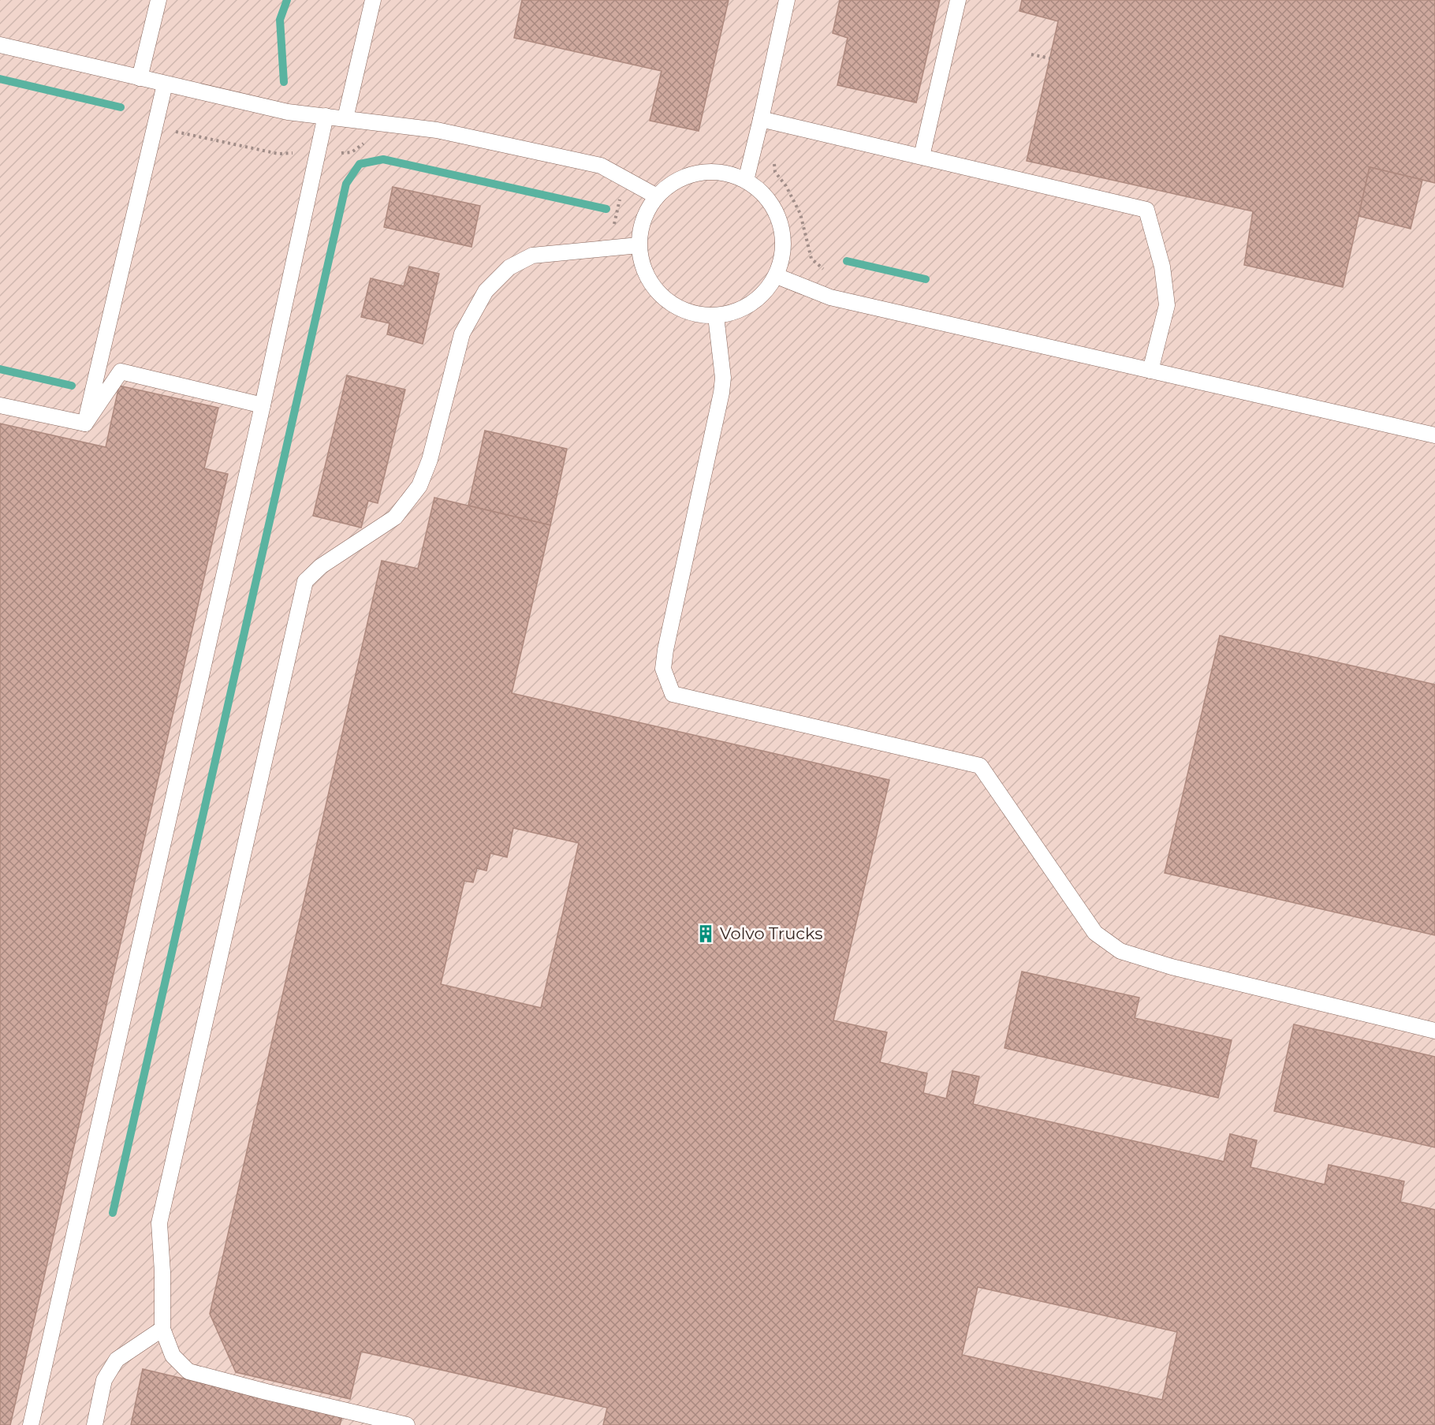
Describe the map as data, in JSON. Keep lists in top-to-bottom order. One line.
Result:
{"places":{"building":["Volvo Trucks"]}}
